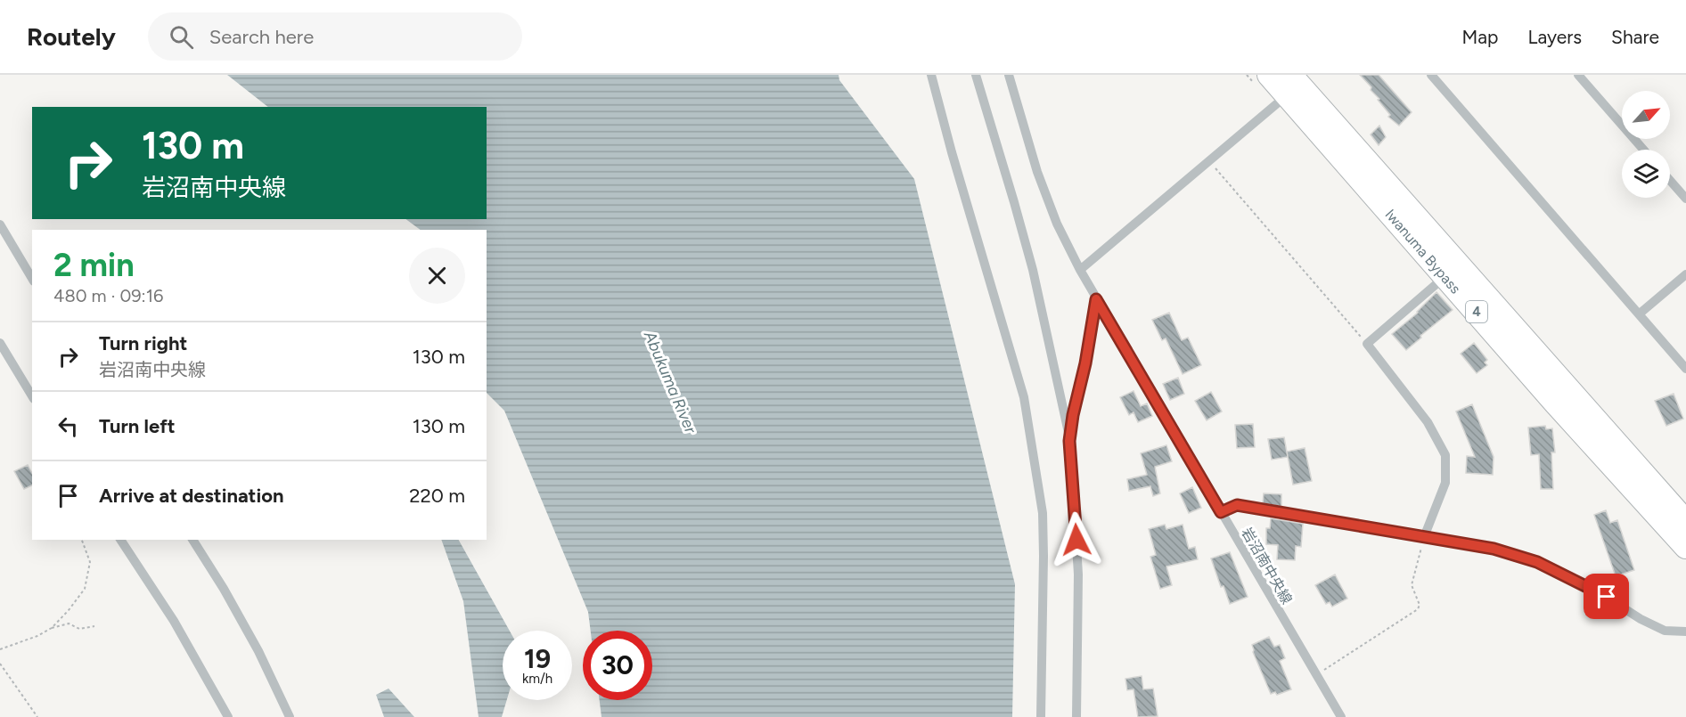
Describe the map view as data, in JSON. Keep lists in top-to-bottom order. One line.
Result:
{"streets":{"highway":["Iwanuma Bypass","4"],"street":["岩沼南中央線"]},"water":["Abukuma River"],"north":"top right","page":{"header":"Routely","search":"Search here","nav":["Map","Layers","Share"],"turn":["130 m","岩沼南中央線"],"heading":["2 min","480 m · 09:16"],"list":[{"name":"Turn right","note":"岩沼南中央線","value":"130 m"},{"name":"Turn left","value":"130 m"},{"name":"Arrive at destination","value":"220 m"}],"speed":"19 km/h","limit":"30"}}
